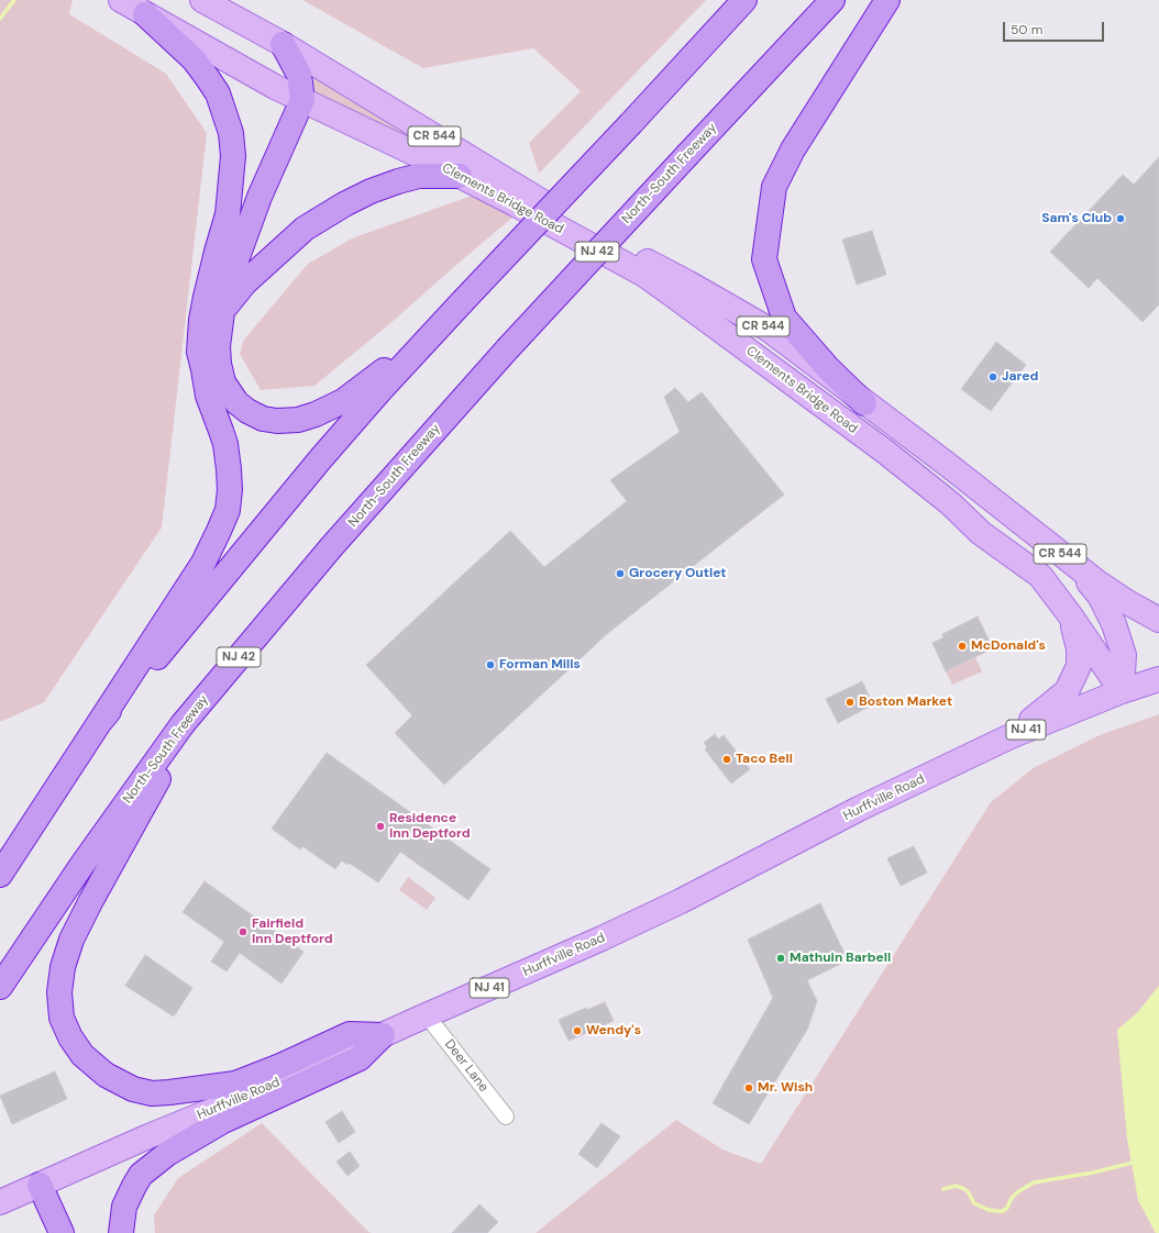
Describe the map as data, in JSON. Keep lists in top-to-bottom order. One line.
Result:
{"streets":{"highway":["North-South Freeway","NJ 42"],"main road":["CR 544","Clements Bridge Road","NJ 41","Hurffville Road"],"street":["Deer Lane"]},"crossings":[["Clements Bridge Road","NJ 41"],["Clements Bridge Road","Hurffville Road"],["NJ 41","Hurffville Road"],["Hurffville Road","Deer Lane"]],"places":["Sam's Club","Jared","Grocery Outlet","McDonald's","Forman Mills","Boston Market","Taco Bell","Residence Inn Deptford","Fairfield Inn Deptford","Mathuin Barbell","Wendy's","Mr. Wish"],"scale_bar":"50 m"}
